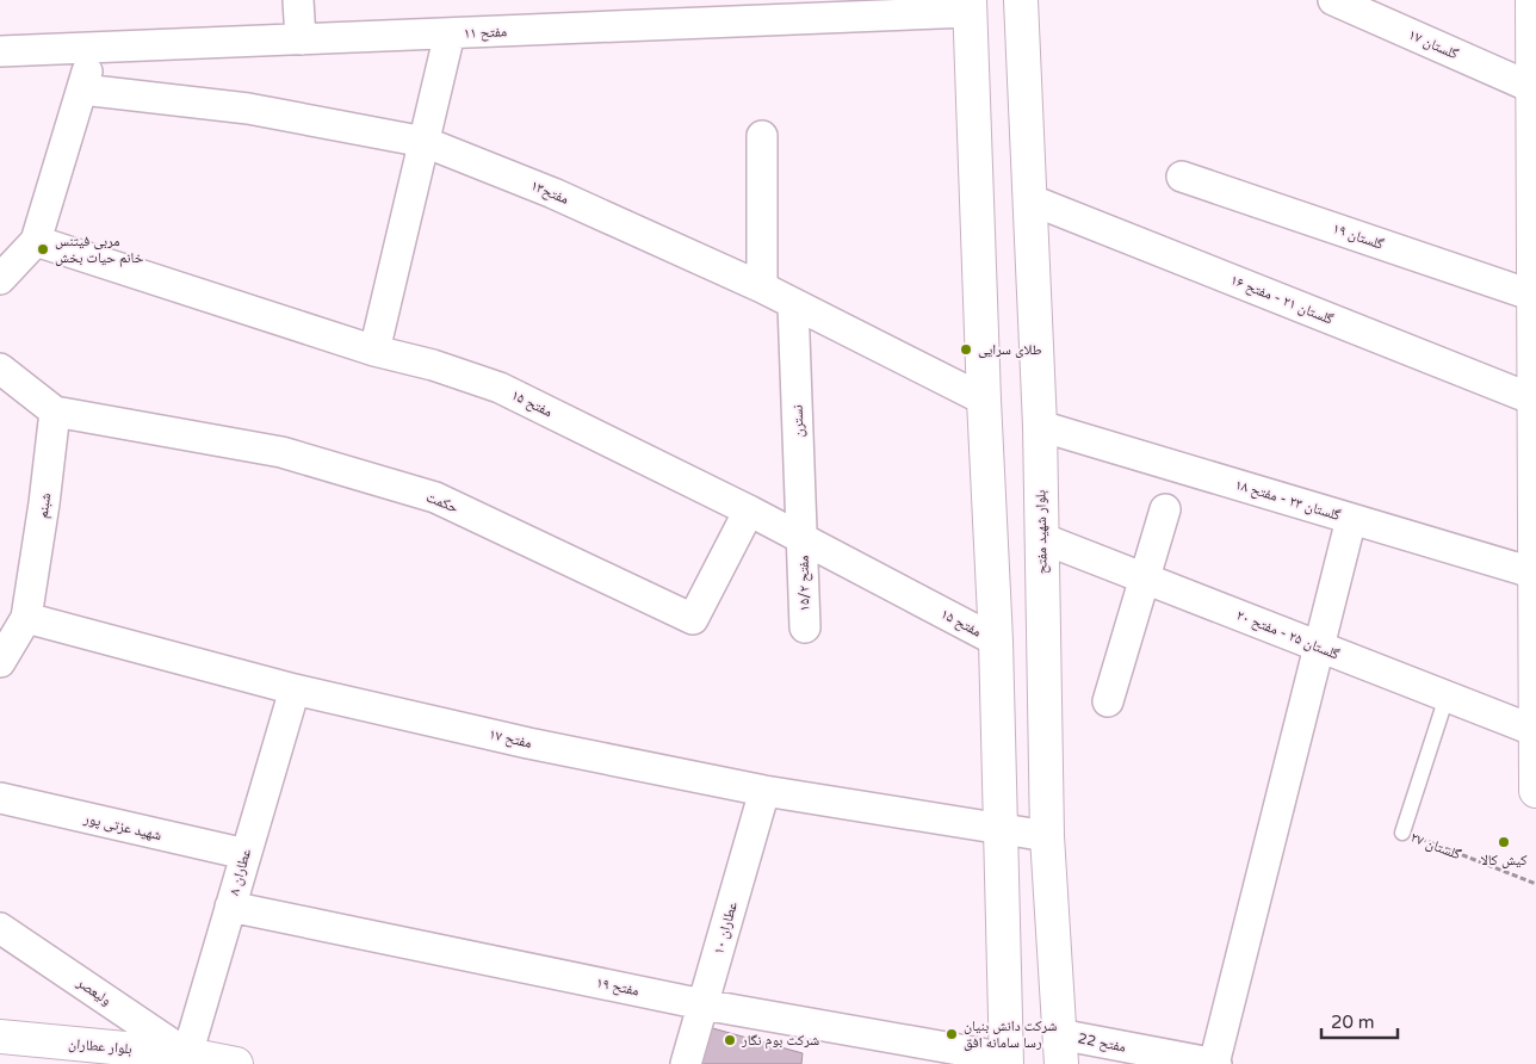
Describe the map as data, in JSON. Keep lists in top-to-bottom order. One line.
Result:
{"streets":{"main road":["بلوار شهید مفتح","بلوار عطاران"],"street":["مفتح ۱۱","گلستان ۱۷","مفتح۱۳","گلستان ۱۹","گلستان ۲۱ - مفتح ۱۶","مفتح ۱۵","نسترن","گلستان ۲۳ - مفتح ۱۸","حکمت","شبنم","مفتح ۱۵/۲","گلستان ۲۵ - مفتح ۲۰","مفتح ۱۷","شهید عزتی پور","عطاران ۸","عطاران ۱۰","مفتح ۱۹","ولیعصر","مفتح 22"],"lane":["گلستان ۲۷"]},"crossings":[["مفتح۱۳","نسترن"],["گلستان ۲۱ - مفتح ۱۶","بلوار شهید مفتح"],["مفتح ۱۵","نسترن"],["مفتح ۱۵","حکمت"],["مفتح ۱۵","مفتح ۱۵/۲"],["نسترن","مفتح ۱۵/۲"],["گلستان ۲۳ - مفتح ۱۸","بلوار شهید مفتح"],["حکمت","شبنم"],["شبنم","مفتح ۱۷"],["بلوار شهید مفتح","گلستان ۲۵ - مفتح ۲۰"],["بلوار شهید مفتح","مفتح ۱۷"],["بلوار شهید مفتح","مفتح 22"],["گلستان ۲۵ - مفتح ۲۰","گلستان ۲۷"],["مفتح ۱۷","عطاران ۸"],["مفتح ۱۷","عطاران ۱۰"],["شهید عزتی پور","عطاران ۸"],["عطاران ۸","مفتح ۱۹"],["عطاران ۸","ولیعصر"],["عطاران ۸","بلوار عطاران"],["عطاران ۱۰","مفتح ۱۹"],["ولیعصر","بلوار عطاران"]],"places":["مربی فیتنس خانم حیات بخش","طلای سرایی","کیش کالا","شرکت دانش بنیان رسا سامانه افق","شرکت بوم نگار"],"scale_bar":"20 m"}
